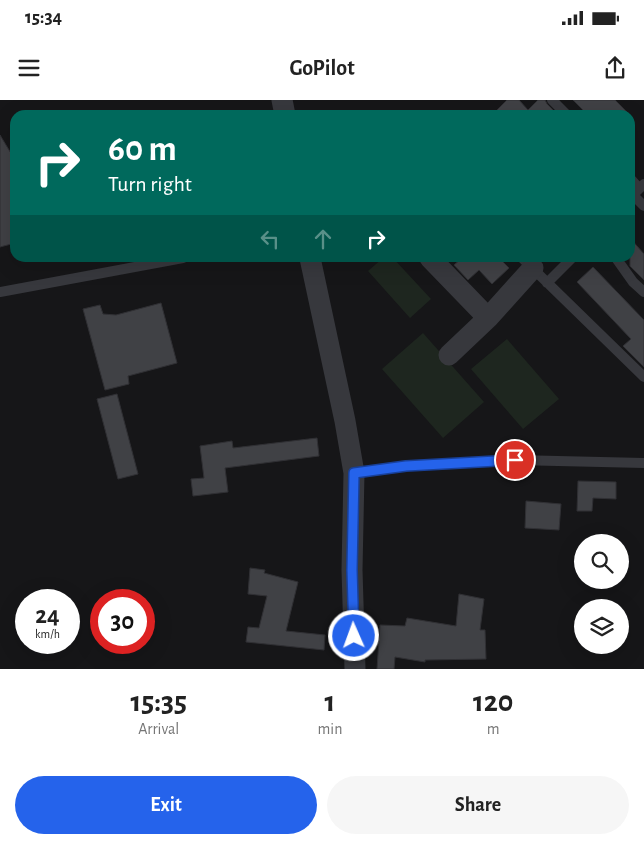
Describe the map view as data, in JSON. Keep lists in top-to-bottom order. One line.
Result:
{"page":{"status":"15:34","header":"GoPilot","turn":["60 m","Turn right"],"speed":"24 km/h","limit":"30","eta":["15:35","Arrival","1","min","120","m"],"buttons":["Exit","Share"]}}
